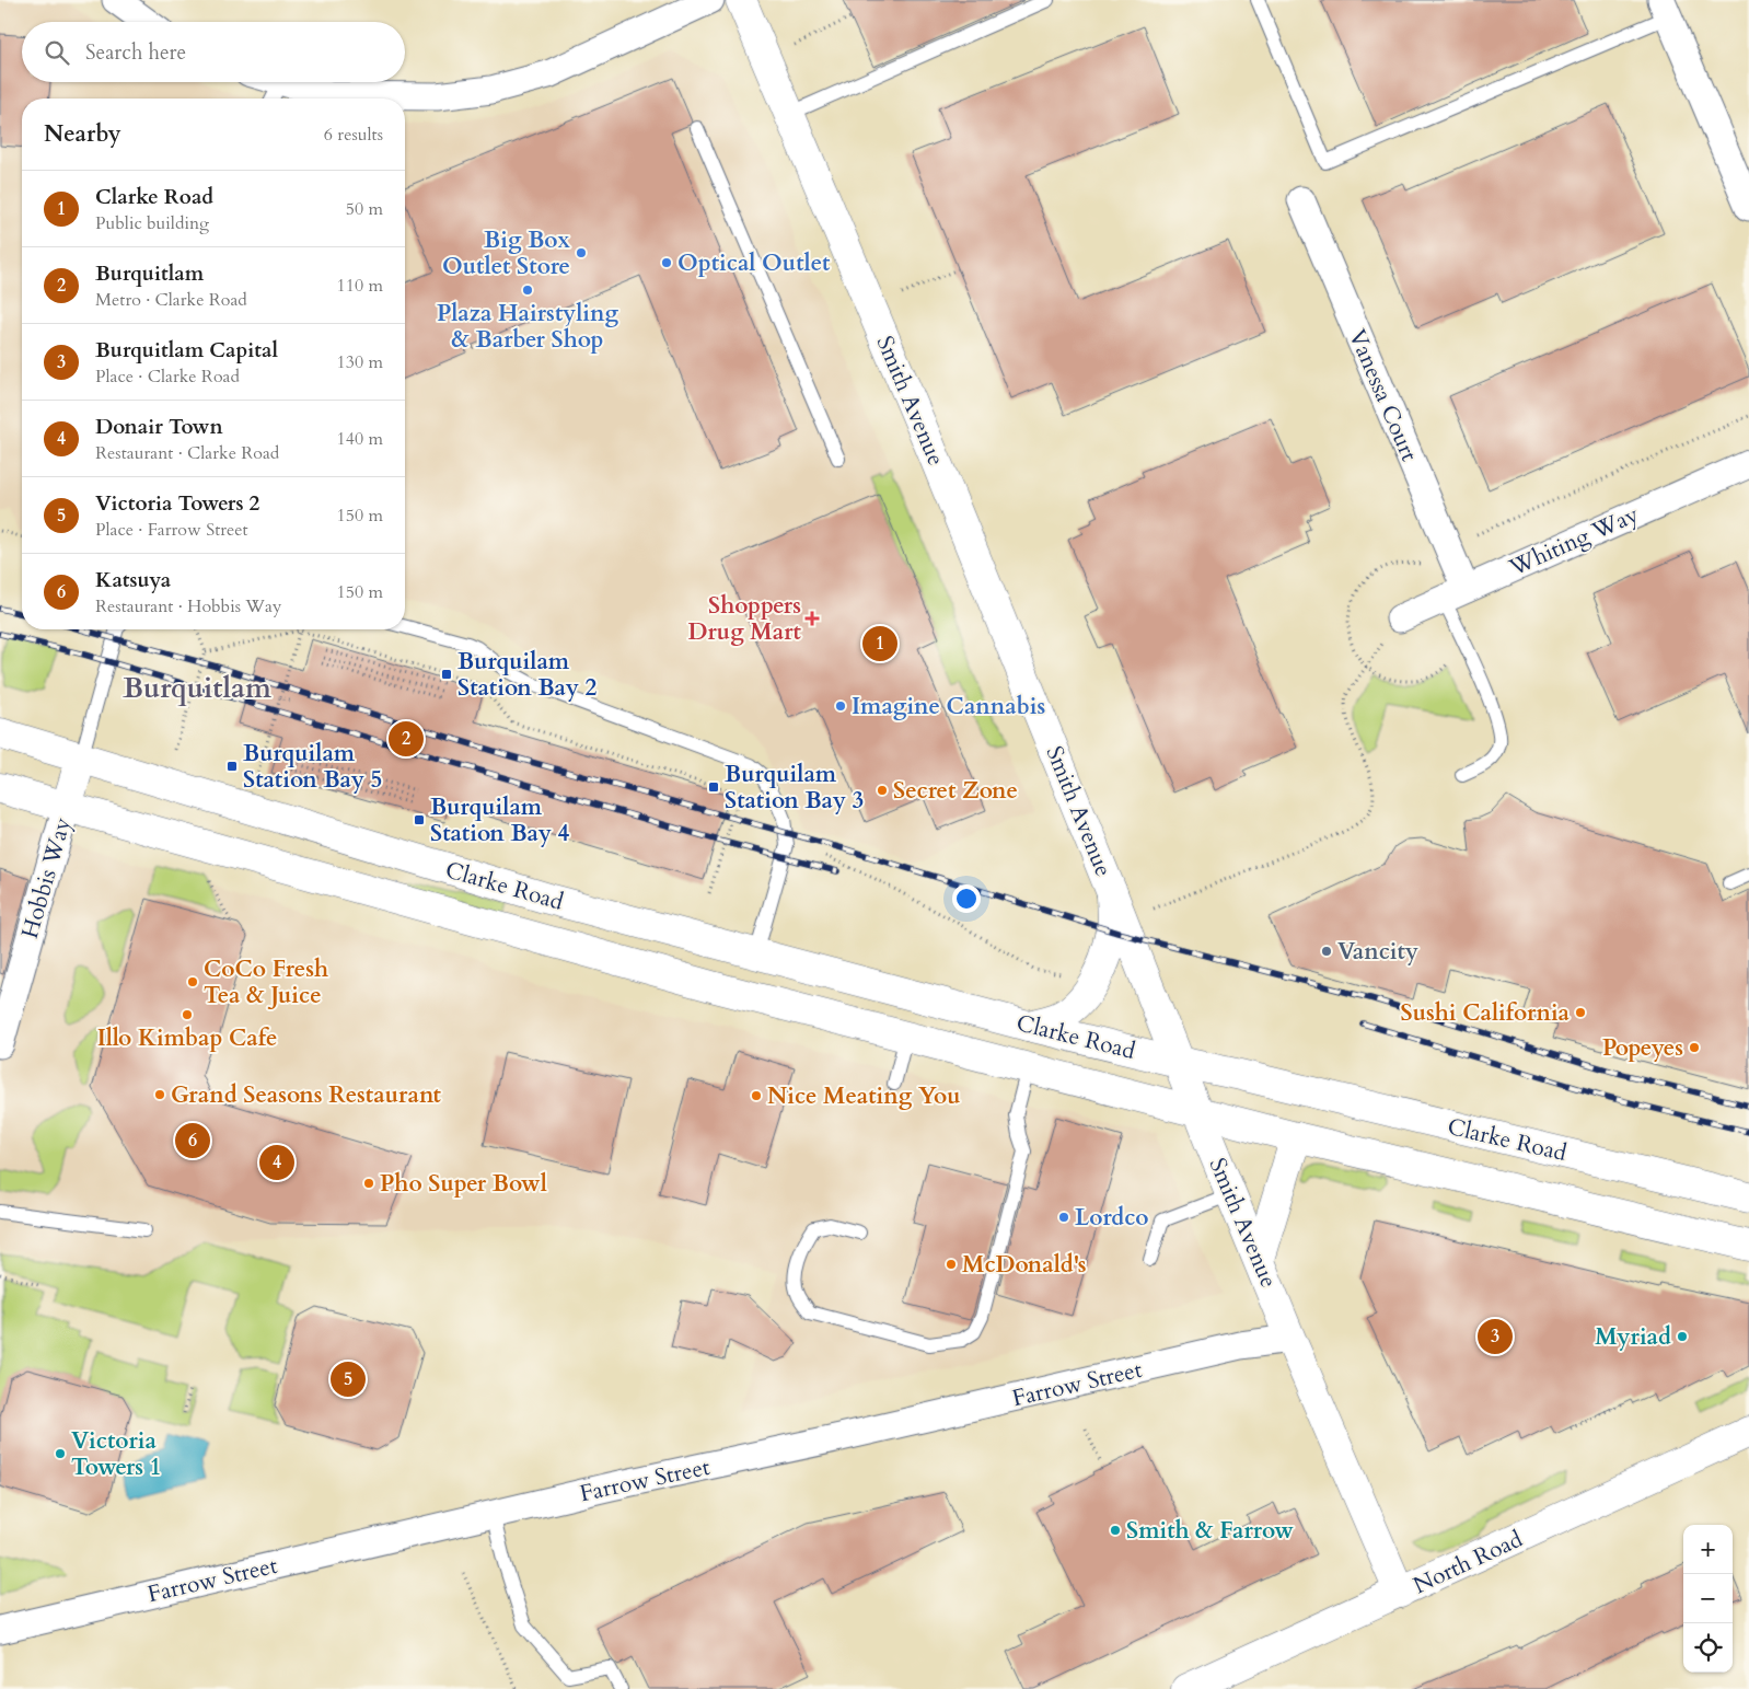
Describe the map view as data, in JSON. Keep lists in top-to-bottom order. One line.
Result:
{"streets":{"main road":["Smith Avenue","Clarke Road","North Road"],"street":["Vanessa Court","Whiting Way","Hobbis Way","Farrow Street"]},"crossings":[["Vanessa Court","Whiting Way"],["Smith Avenue","Clarke Road"],["Smith Avenue","Farrow Street"],["Smith Avenue","North Road"],["Hobbis Way","Clarke Road"]],"districts":["Burquitlam"],"places":{"other":["Big Box Outlet Store","Optical Outlet","Plaza Hairstyling & Barber Shop","Imagine Cannabis","Secret Zone","Vancity","CoCo Fresh Tea & Juice","Sushi California","Illo Kimbap Cafe","Popeyes","Grand Seasons Restaurant","Nice Meating You","Pho Super Bowl","Lordco","McDonald's","Myriad","Victoria Towers 1","Smith & Farrow"],"health":["Shoppers Drug Mart"],"transit":["Burquilam Station Bay 2","Burquilam Station Bay 5","Burquilam Station Bay 3","Burquilam Station Bay 4"]},"page":{"search":"Search here","heading":["Nearby","6 results"],"list":[{"mark":"1","name":"Clarke Road","note":"Public building","value":"50 m"},{"mark":"2","name":"Burquitlam","note":"Metro · Clarke Road","value":"110 m"},{"mark":"3","name":"Burquitlam Capital","note":"Place · Clarke Road","value":"130 m"},{"mark":"4","name":"Donair Town","note":"Restaurant · Clarke Road","value":"140 m"},{"mark":"5","name":"Victoria Towers 2","note":"Place · Farrow Street","value":"150 m"},{"mark":"6","name":"Katsuya","note":"Restaurant · Hobbis Way","value":"150 m"}],"pins":["1","2","6","4","3","5"],"map_buttons":["+","−"]}}
